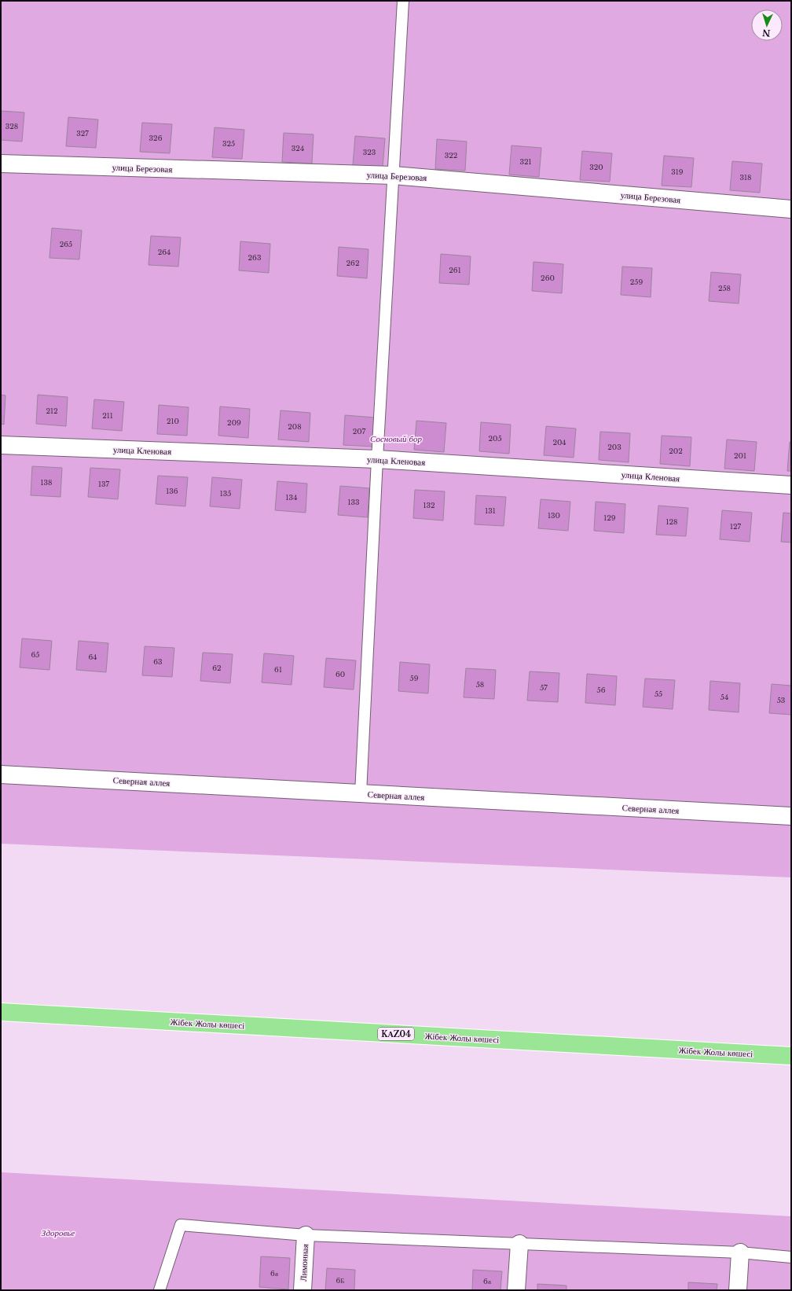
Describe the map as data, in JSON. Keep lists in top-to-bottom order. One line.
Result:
{"streets":{"highway":["Жібек Жолы көшесі","KАZ04"],"street":["улица Березовая","улица Кленовая","Северная аллея","Лимонная"]},"parks":["Сосновый бор","Здоровье"],"house_numbers":["328","327","326","325","324","323","322","321","320","319","318","265","264","263","262","261","260","259","258","212","211","210","209","208","207","205","204","203","202","201","138","137","136","135","134","133","132","131","130","129","128","127","65","64","63","62","61","60","59","58","57","56","55","54","53","6а","6Б","6а"],"north":"bottom"}
